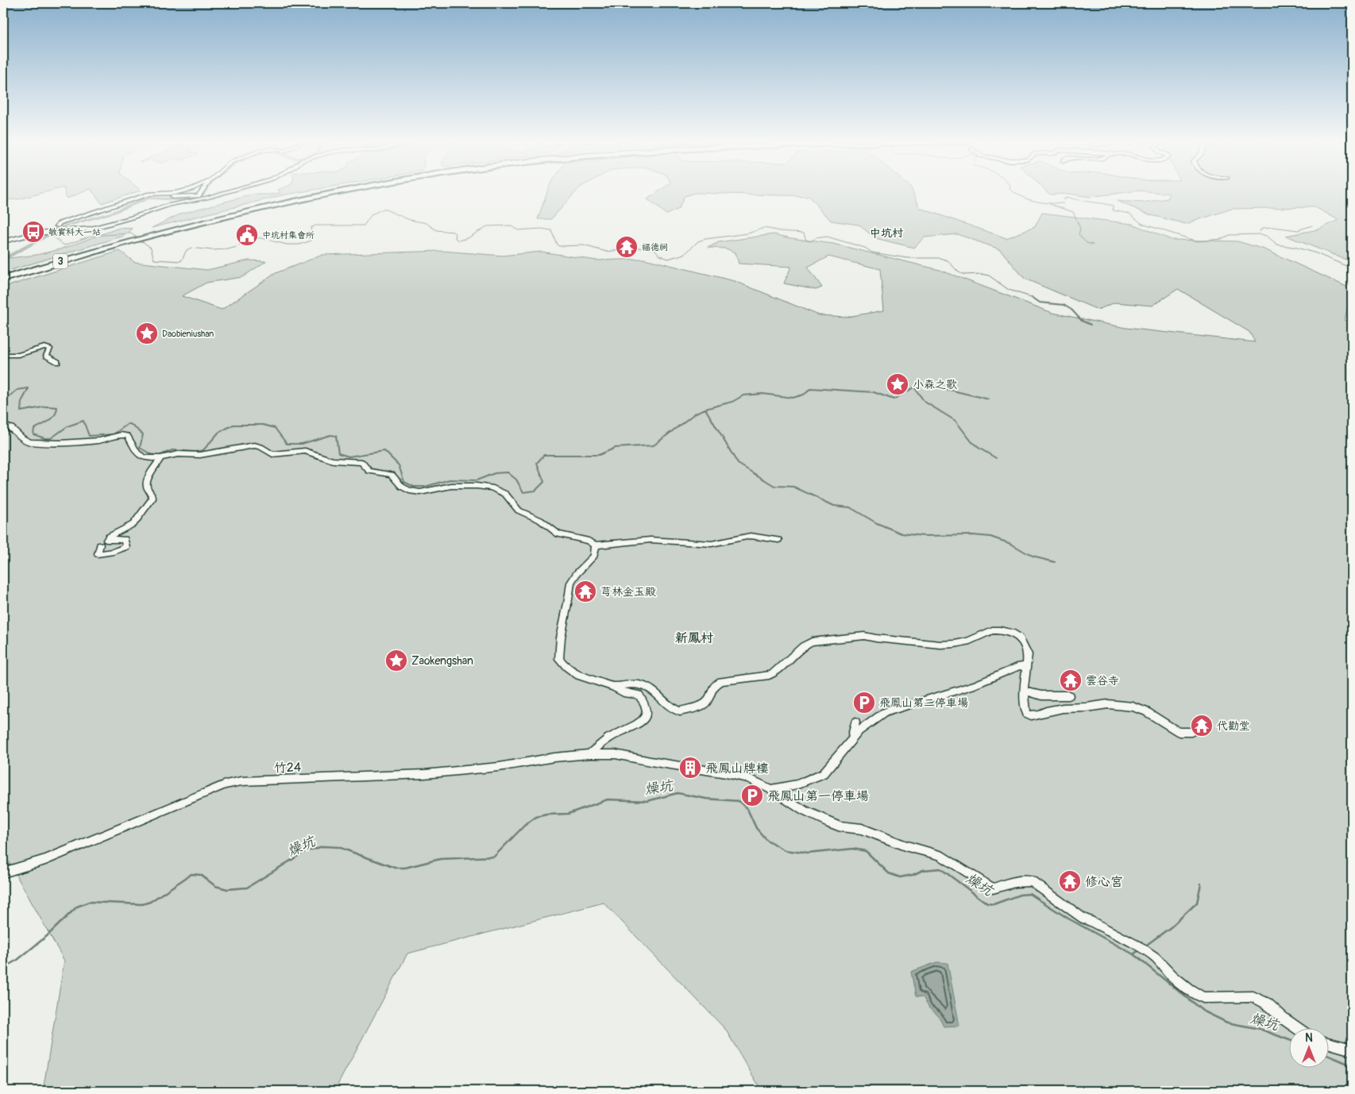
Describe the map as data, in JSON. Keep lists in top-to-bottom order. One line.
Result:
{"streets":{"highway":["3"],"street":["竹24"]},"districts":["中坑村","新鳳村"],"water":["燥坑"],"places":{"bus stop":["敏實科大一站"],"public building":["中坑村集會所"],"temple":["福德祠","芎林金玉殿","雲谷寺","代勸堂","修心宮"],"place":["Daobieniushan","小森之歌","Zaokengshan"],"parking":["飛鳳山第二停車場","飛鳳山第一停車場"],"building":["飛鳳山牌樓"]},"north":"top"}
